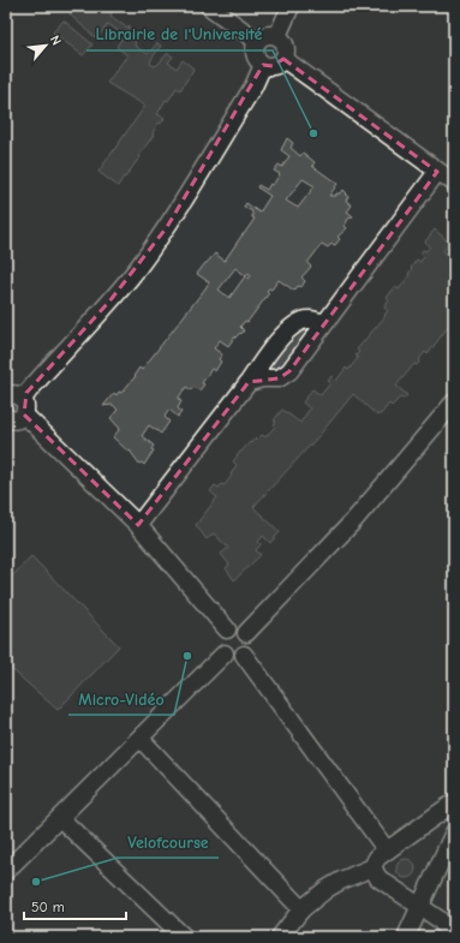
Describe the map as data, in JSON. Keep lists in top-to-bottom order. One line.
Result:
{"places":["Librairie de l'Université","Micro-Vidéo","Velofcourse"],"scale_bar":"50 m","north":"top right"}
